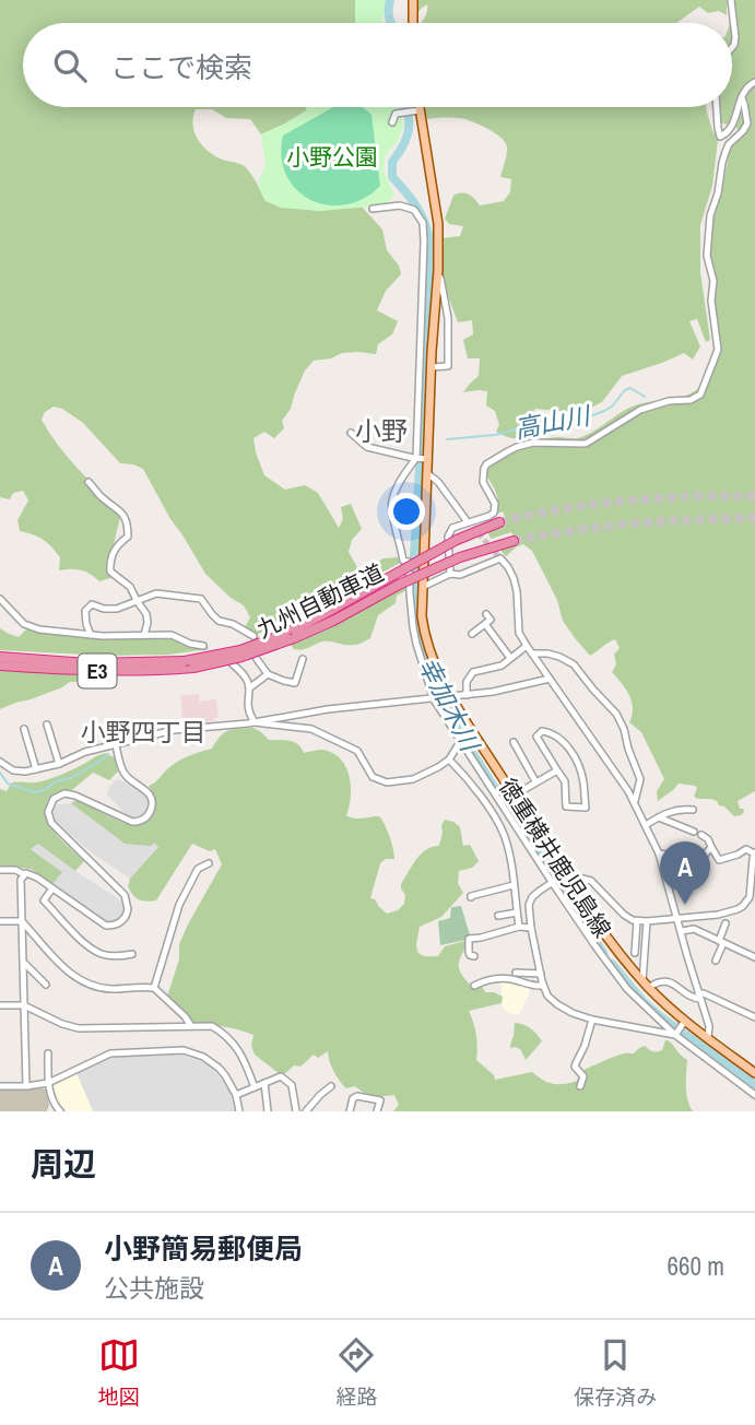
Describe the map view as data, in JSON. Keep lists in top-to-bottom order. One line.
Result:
{"streets":{"highway":["九州自動車道","E3"],"main road":["徳重横井鹿児島線"]},"districts":["小野","小野四丁目"],"water":["高山川","幸加木川"],"parks":["小野公園"],"page":{"search":"ここで検索","pins":"A","heading":"周辺","list":[{"mark":"A","name":"小野簡易郵便局","note":"公共施設","value":"660 m"}],"nav":["地図","経路","保存済み"]}}
